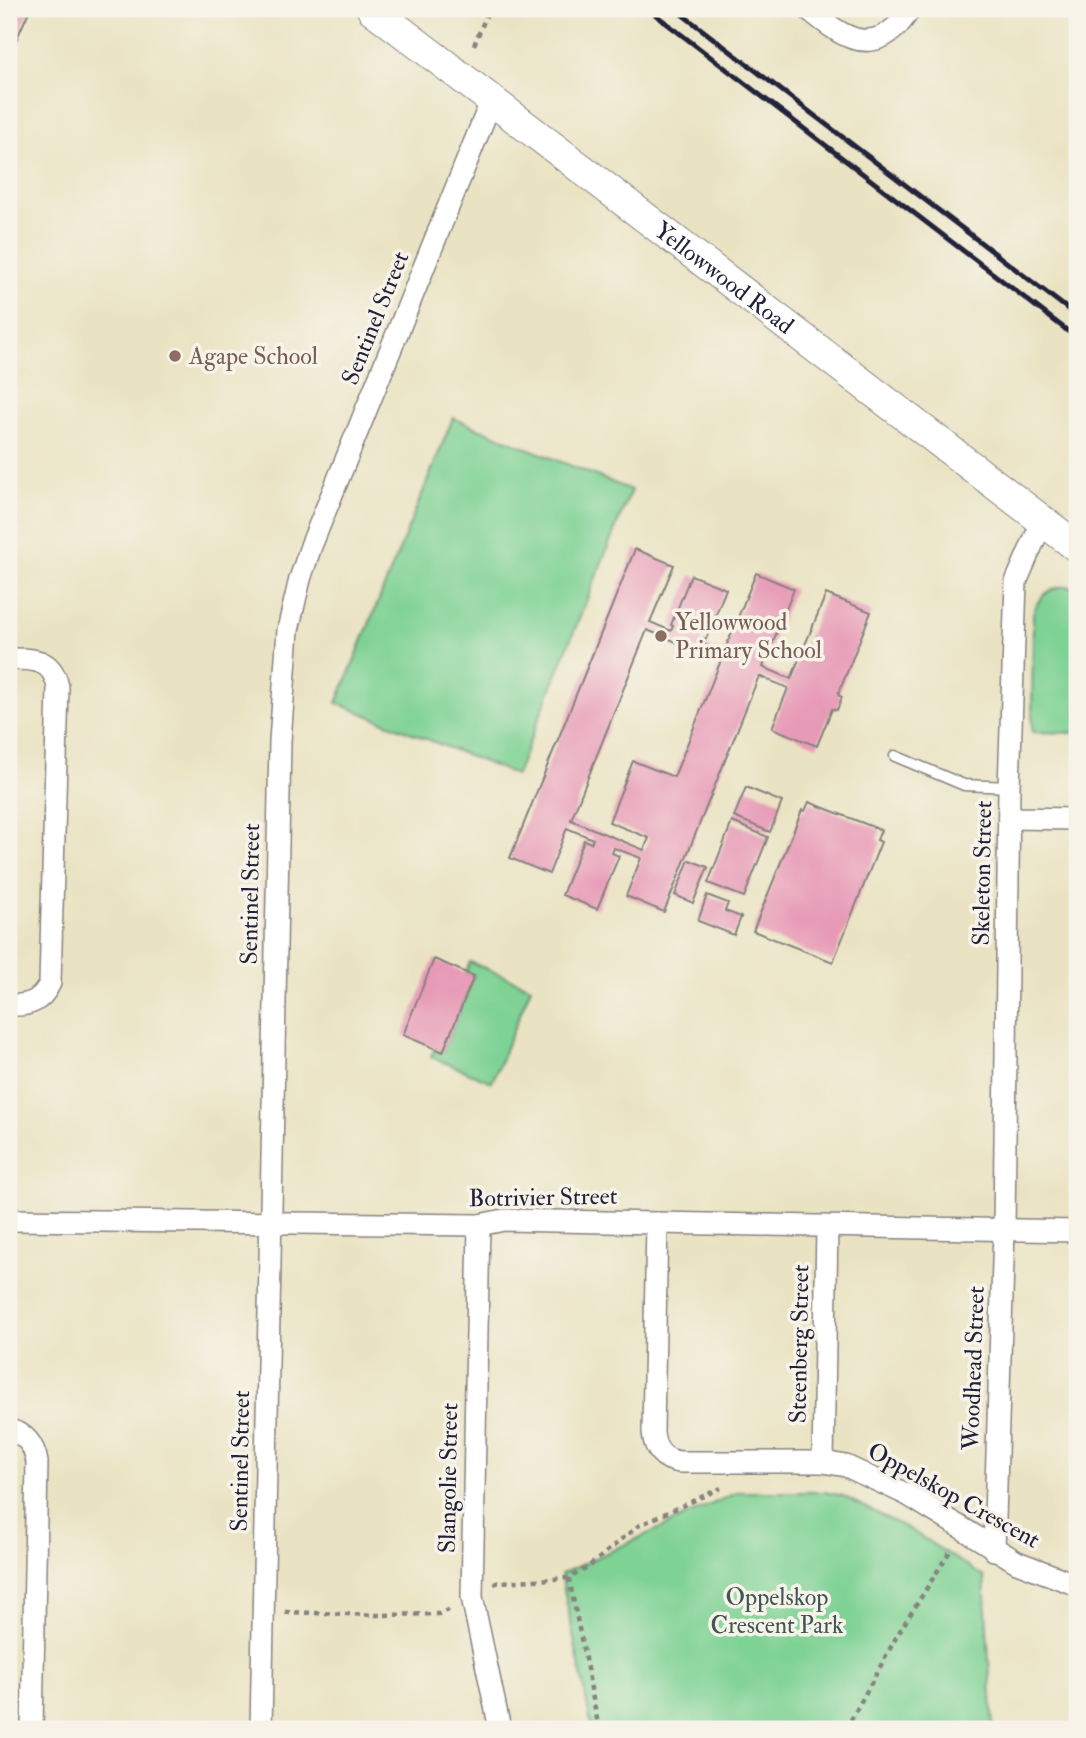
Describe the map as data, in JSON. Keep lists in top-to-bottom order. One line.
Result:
{"streets":{"street":["Yellowwood Road","Sentinel Street","Skeleton Street","Botrivier Street","Steenberg Street","Woodhead Street","Slangolie Street","Oppelskop Crescent"]},"crossings":[["Yellowwood Road","Sentinel Street"],["Yellowwood Road","Skeleton Street"],["Sentinel Street","Botrivier Street"],["Skeleton Street","Botrivier Street"],["Skeleton Street","Woodhead Street"],["Botrivier Street","Steenberg Street"],["Botrivier Street","Woodhead Street"],["Botrivier Street","Slangolie Street"],["Botrivier Street","Oppelskop Crescent"],["Steenberg Street","Oppelskop Crescent"],["Woodhead Street","Oppelskop Crescent"]],"parks":["Oppelskop Crescent Park"],"places":["Agape School","Yellowwood Primary School"]}
